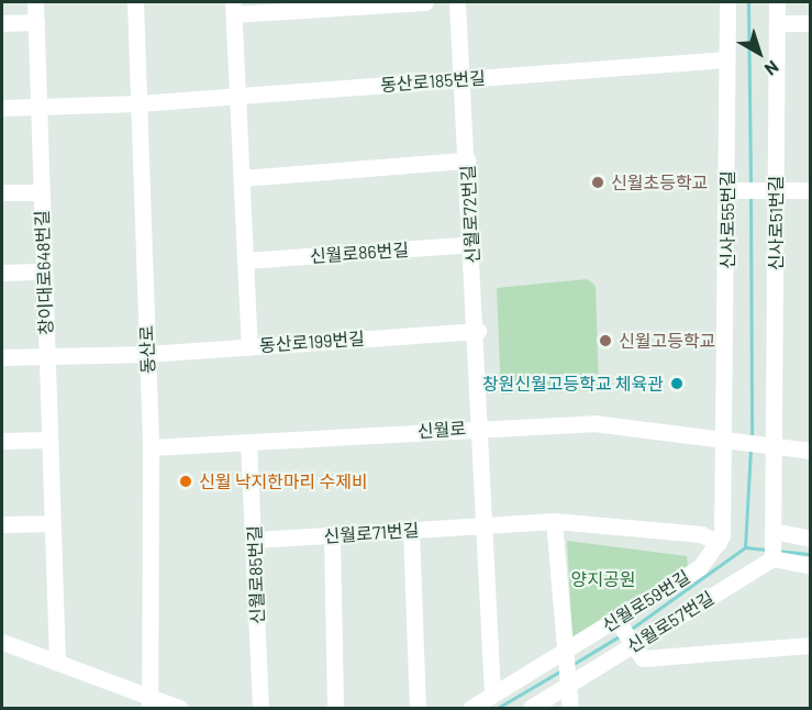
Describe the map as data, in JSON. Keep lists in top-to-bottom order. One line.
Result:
{"streets":{"street":["동산로185번길","신월로72번길","신사로55번길","신사로51번길","신월로86번길","창이대로648번길","동산로199번길","동산로","신월로","신월로71번길","신월로85번길","신월로59번길","신월로57번길"]},"crossings":[["동산로185번길","신월로72번길"],["동산로185번길","신사로55번길"],["동산로185번길","창이대로648번길"],["동산로185번길","동산로"],["신월로72번길","신월로86번길"],["신월로72번길","동산로199번길"],["신월로72번길","신월로"],["신사로55번길","신월로"],["신사로55번길","신월로59번길"],["신사로51번길","신월로"],["창이대로648번길","동산로199번길"],["동산로199번길","동산로"],["동산로","신월로"],["신월로","신월로85번길"],["신월로","신월로59번길"],["신월로71번길","신월로85번길"]],"parks":["양지공원"],"places":["신월초등학교","신월고등학교","창원신월고등학교 체육관","신월 낙지한마리 수제비"],"north":"bottom right"}
